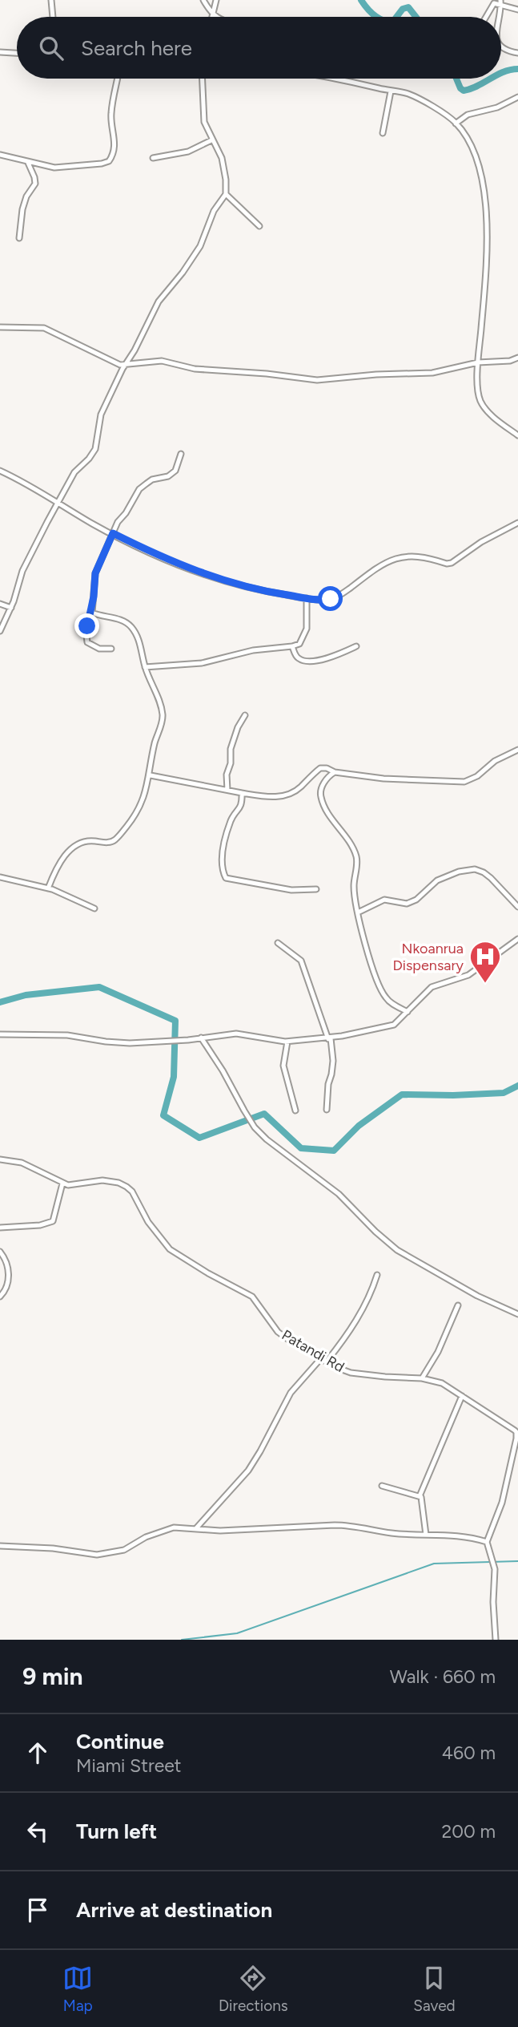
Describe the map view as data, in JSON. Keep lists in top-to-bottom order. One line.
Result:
{"streets":{"street":["Patandi Rd"]},"places":{"hospital":["Nkoanrua Dispensary"]},"page":{"search":"Search here","heading":["9 min","Walk · 660 m"],"list":[["Continue","Miami Street","460 m"],["Turn left","200 m"],"Arrive at destination"],"nav":["Map","Directions","Saved"]}}
